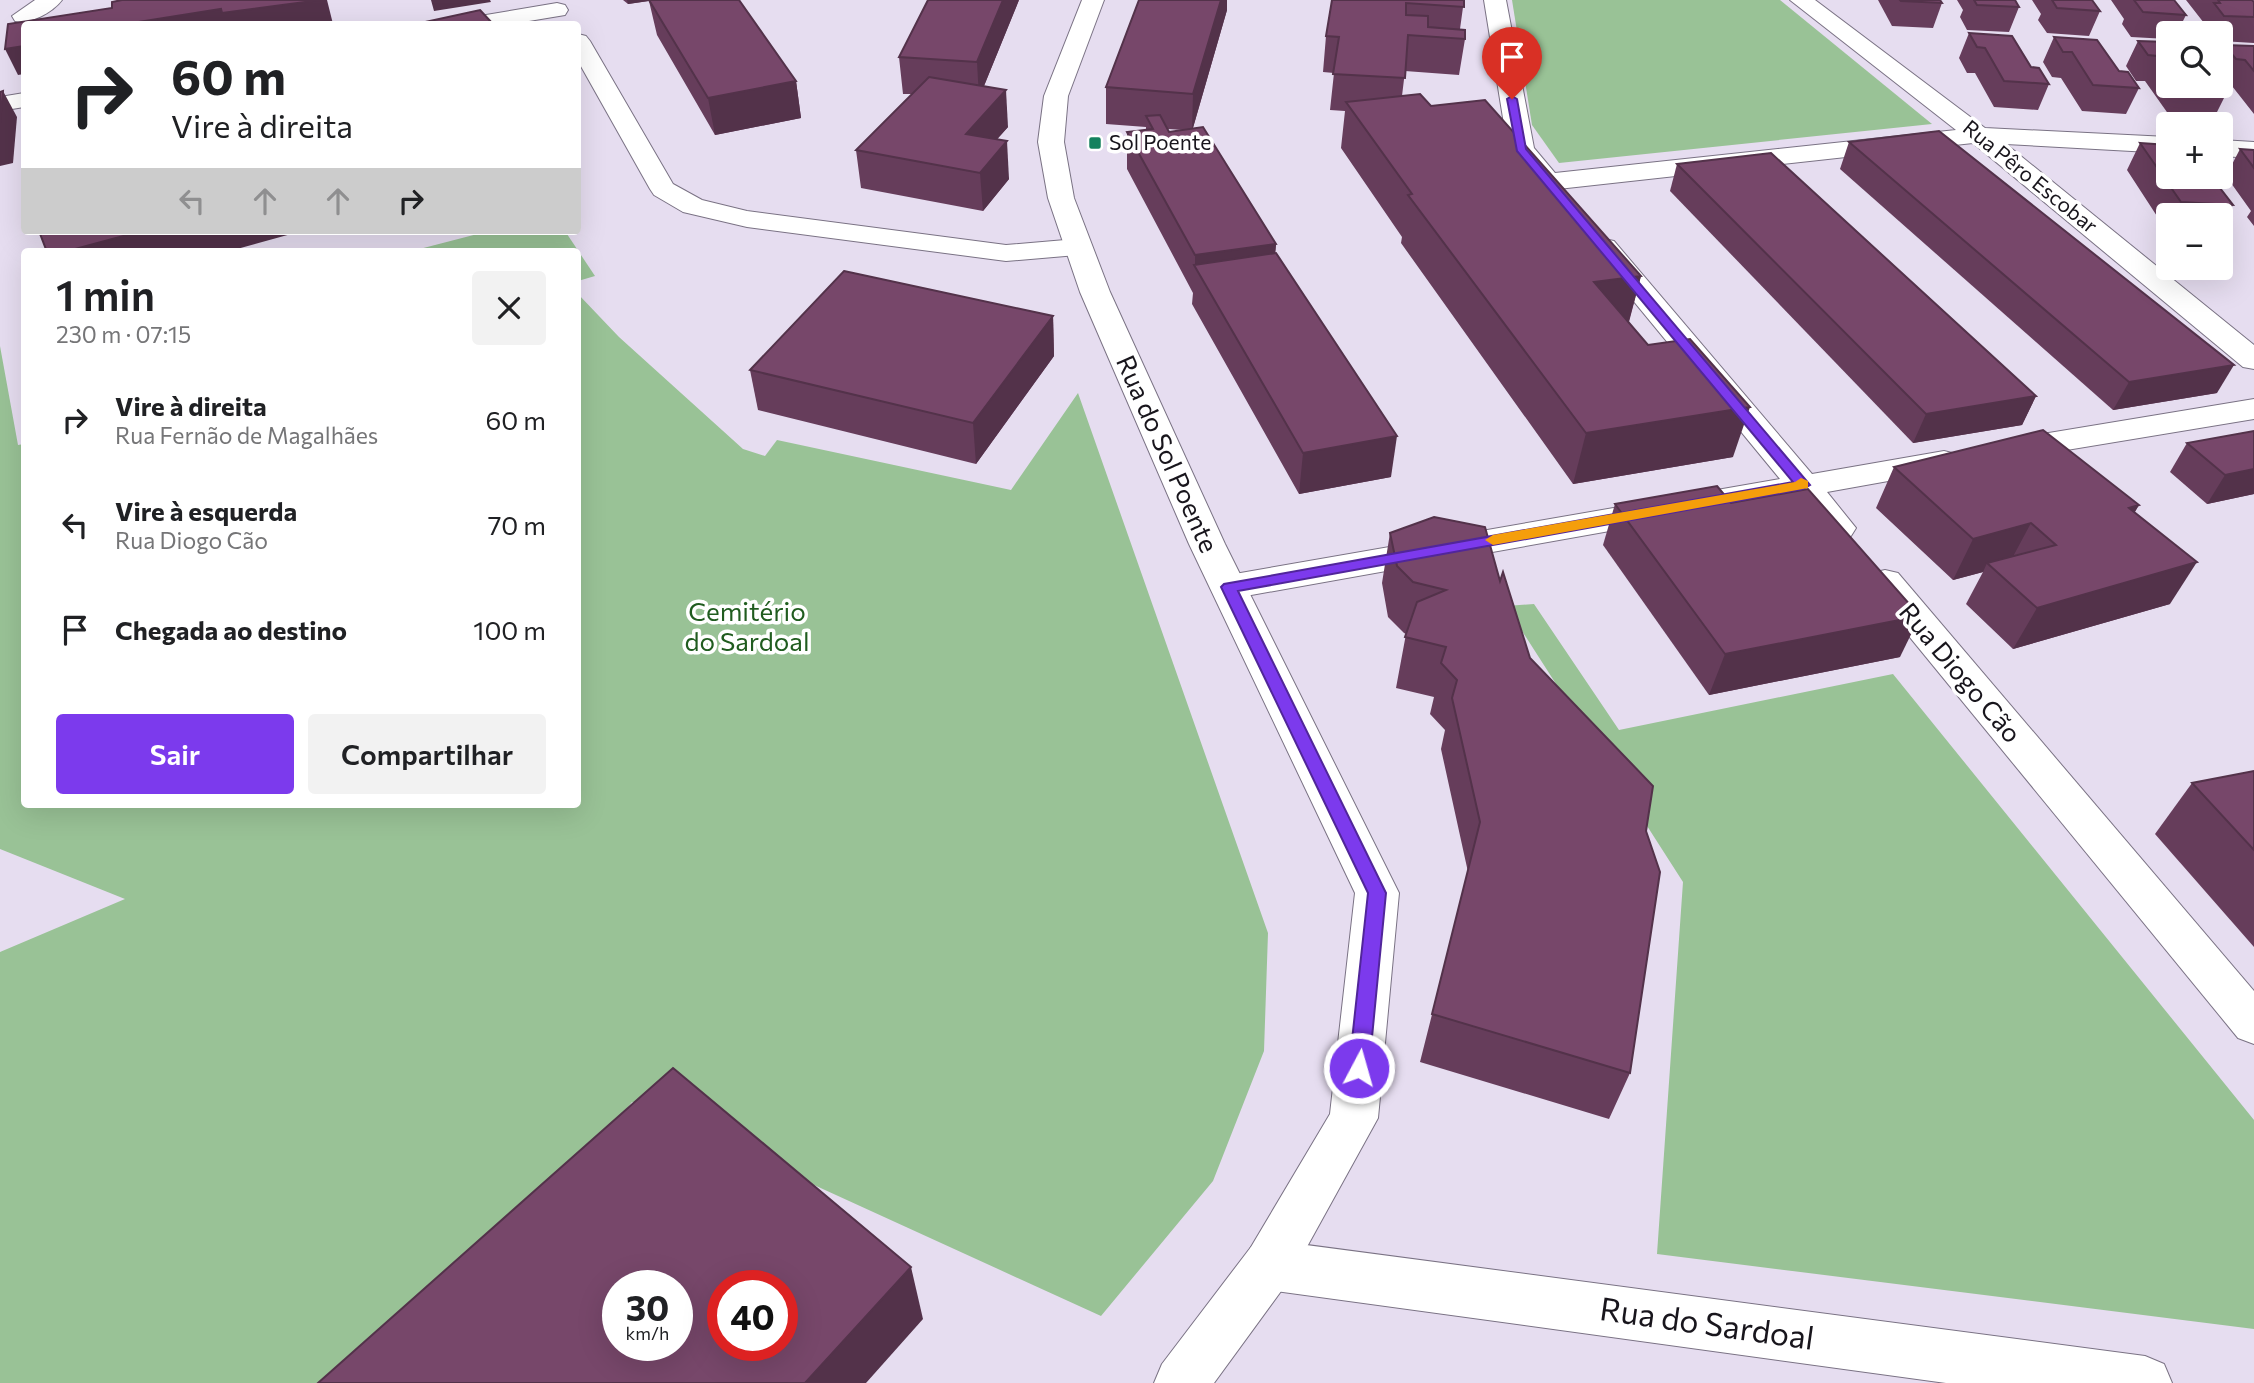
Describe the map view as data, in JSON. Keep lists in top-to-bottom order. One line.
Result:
{"streets":{"street":["Rua Pêro Escobar","Rua do Sol Poente","Rua Diogo Cão","Rua do Sardoal"]},"crossings":[["Rua do Sol Poente","Rua do Sardoal"]],"parks":["Cemitério do Sardoal"],"places":{"transit":["Sol Poente"]},"page":{"map_buttons":["+","−"],"turn":["60 m","Vire à direita"],"heading":["1 min","230 m · 07:15"],"list":[{"name":"Vire à direita","note":"Rua Fernão de Magalhães","value":"60 m"},{"name":"Vire à esquerda","note":"Rua Diogo Cão","value":"70 m"},{"name":"Chegada ao destino","value":"100 m"}],"buttons":["Sair","Compartilhar"],"speed":"30 km/h","limit":"40"}}
